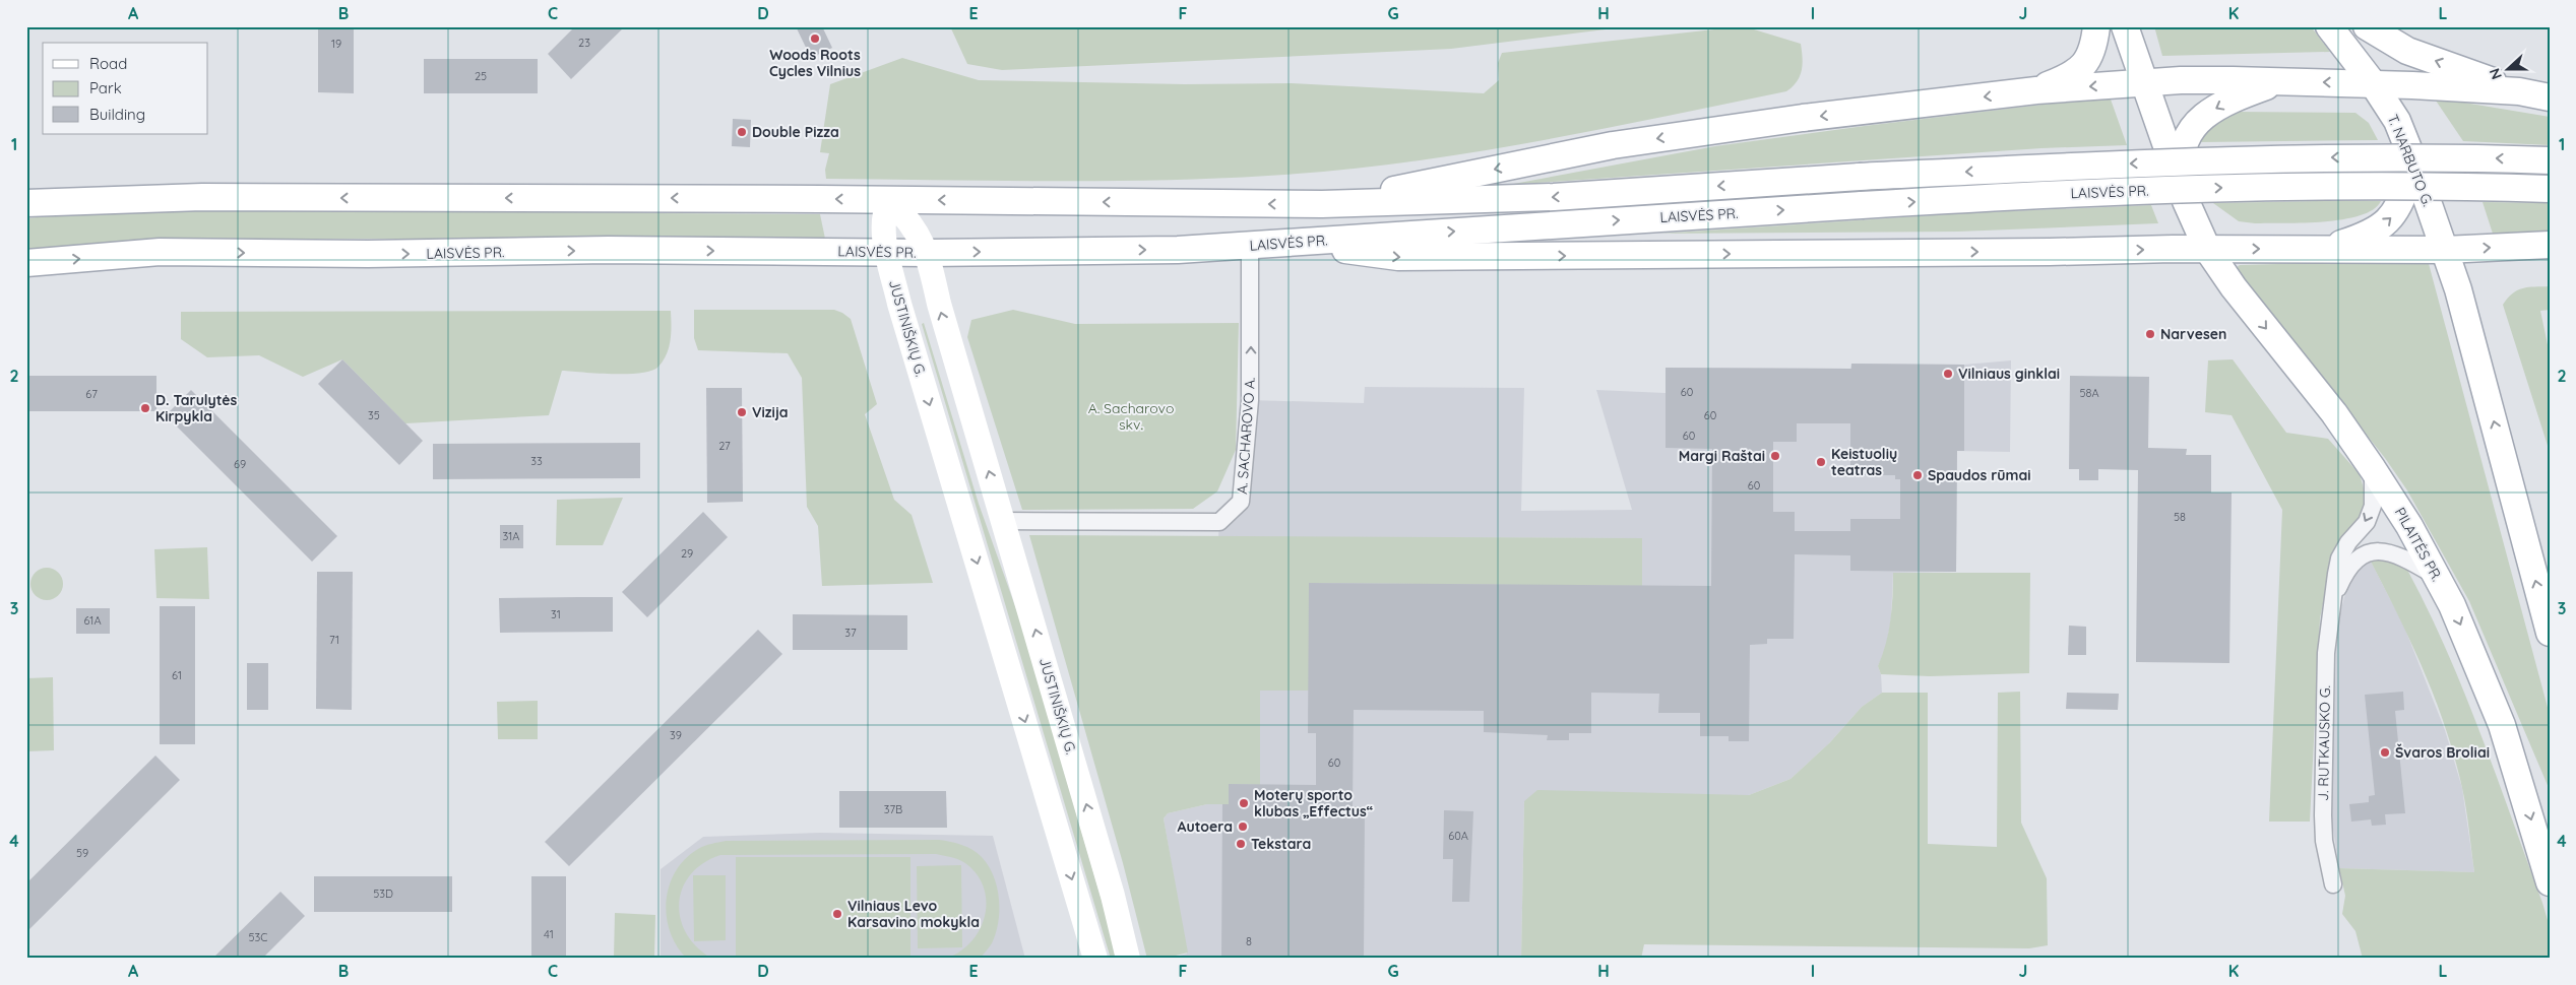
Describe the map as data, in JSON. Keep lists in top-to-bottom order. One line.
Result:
{"streets":{"main road":["T. NARBUTO G.","LAISVĖS PR.","JUSTINIŠKIŲ G.","PILAITĖS PR."],"street":["A. SACHAROVO A.","J. RUTKAUSKO G."]},"crossings":[["T. NARBUTO G.","LAISVĖS PR."],["LAISVĖS PR.","JUSTINIŠKIŲ G."],["LAISVĖS PR.","A. SACHAROVO A."],["JUSTINIŠKIŲ G.","A. SACHAROVO A."],["PILAITĖS PR.","J. RUTKAUSKO G."]],"parks":["A. Sacharovo skv."],"places":["Woods Roots Cycles Vilnius","Double Pizza","Narvesen","Vilniaus ginklai","D. Tarulytės Kirpykla","Vizija","Margi Raštai","Keistuolių teatras","Spaudos rūmai","Švaros Broliai","Moterų sporto klubas „Effectus“","Autoera","Tekstara","Vilniaus Levo Karsavino mokykla"],"house_numbers":["23","19","25","60","58A","67","35","60","60","27","33","69","60","58","31A","29","31","61A","37","71","61","39","60","37B","60A","59","53D","41","53C","8"],"legend":["Road","Park","Building"],"north":"left","grid":{"columns":["A","B","C","D","E","F","G","H","I","J","K","L"],"rows":["1","2","3","4"]}}
